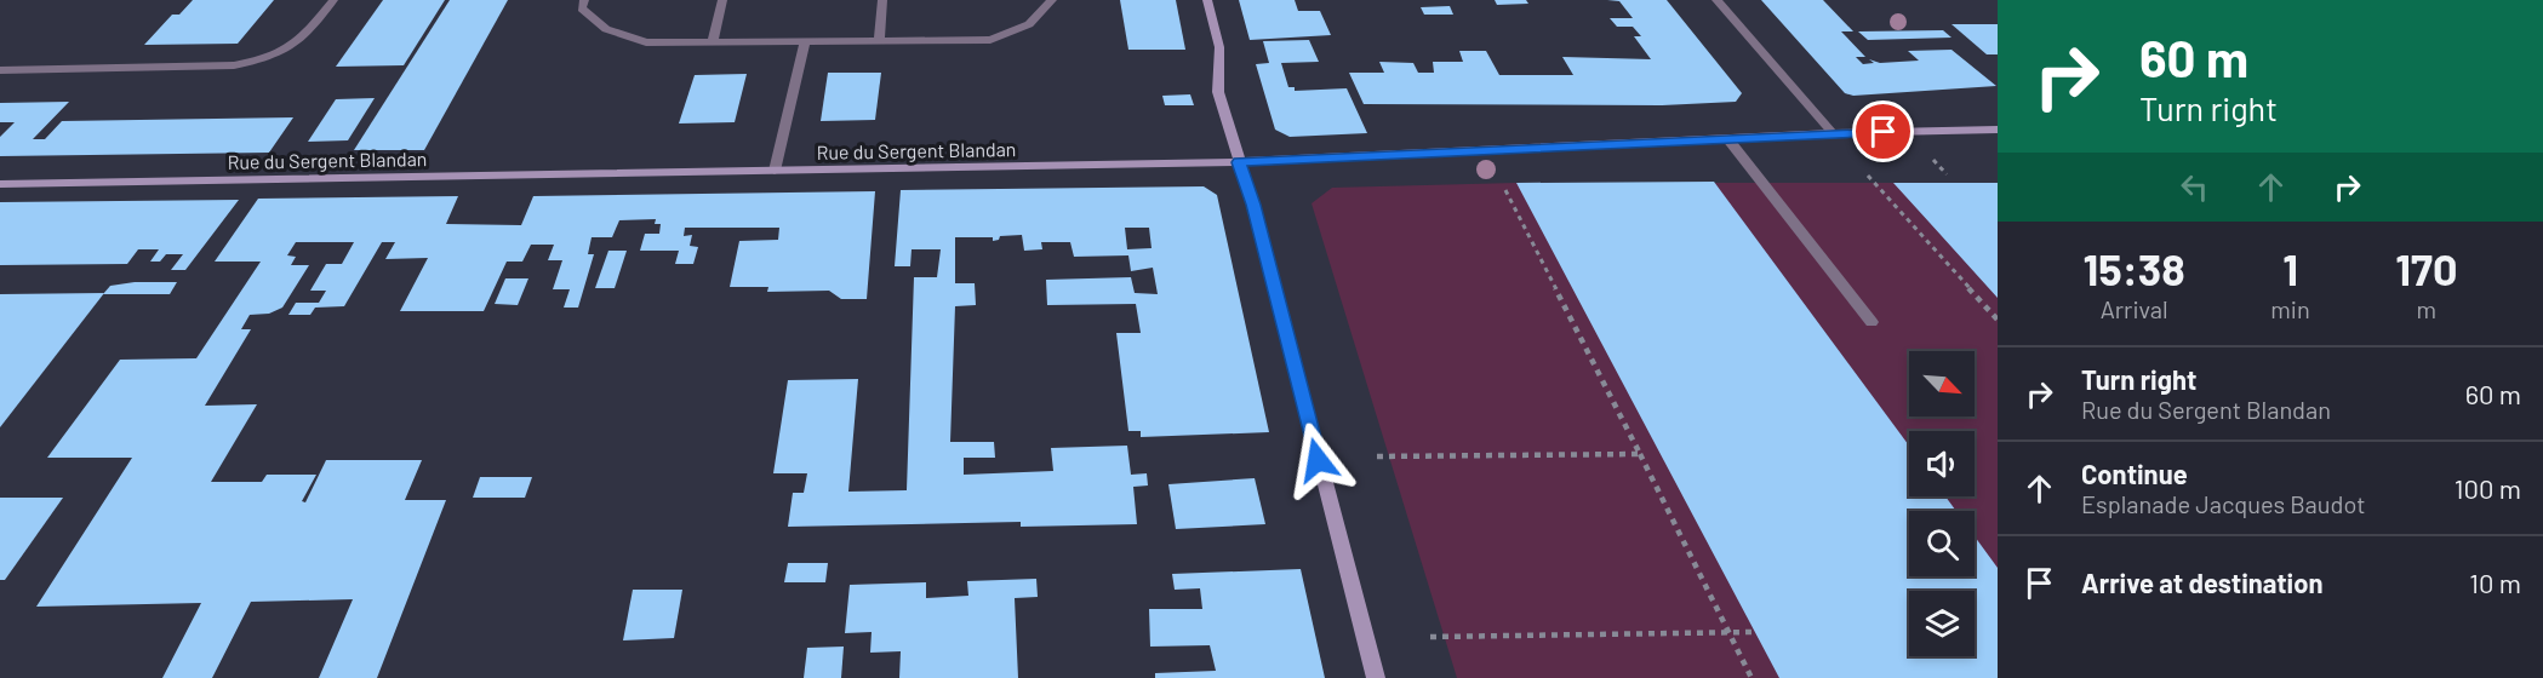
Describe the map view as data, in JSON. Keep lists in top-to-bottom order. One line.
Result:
{"streets":{"street":["Rue du Sergent Blandan"]},"north":"bottom right","page":{"turn":["60 m","Turn right"],"eta":["15:38","Arrival","1","min","170","m"],"list":[{"name":"Turn right","note":"Rue du Sergent Blandan","value":"60 m"},{"name":"Continue","note":"Esplanade Jacques Baudot","value":"100 m"},{"name":"Arrive at destination","value":"10 m"}]}}
